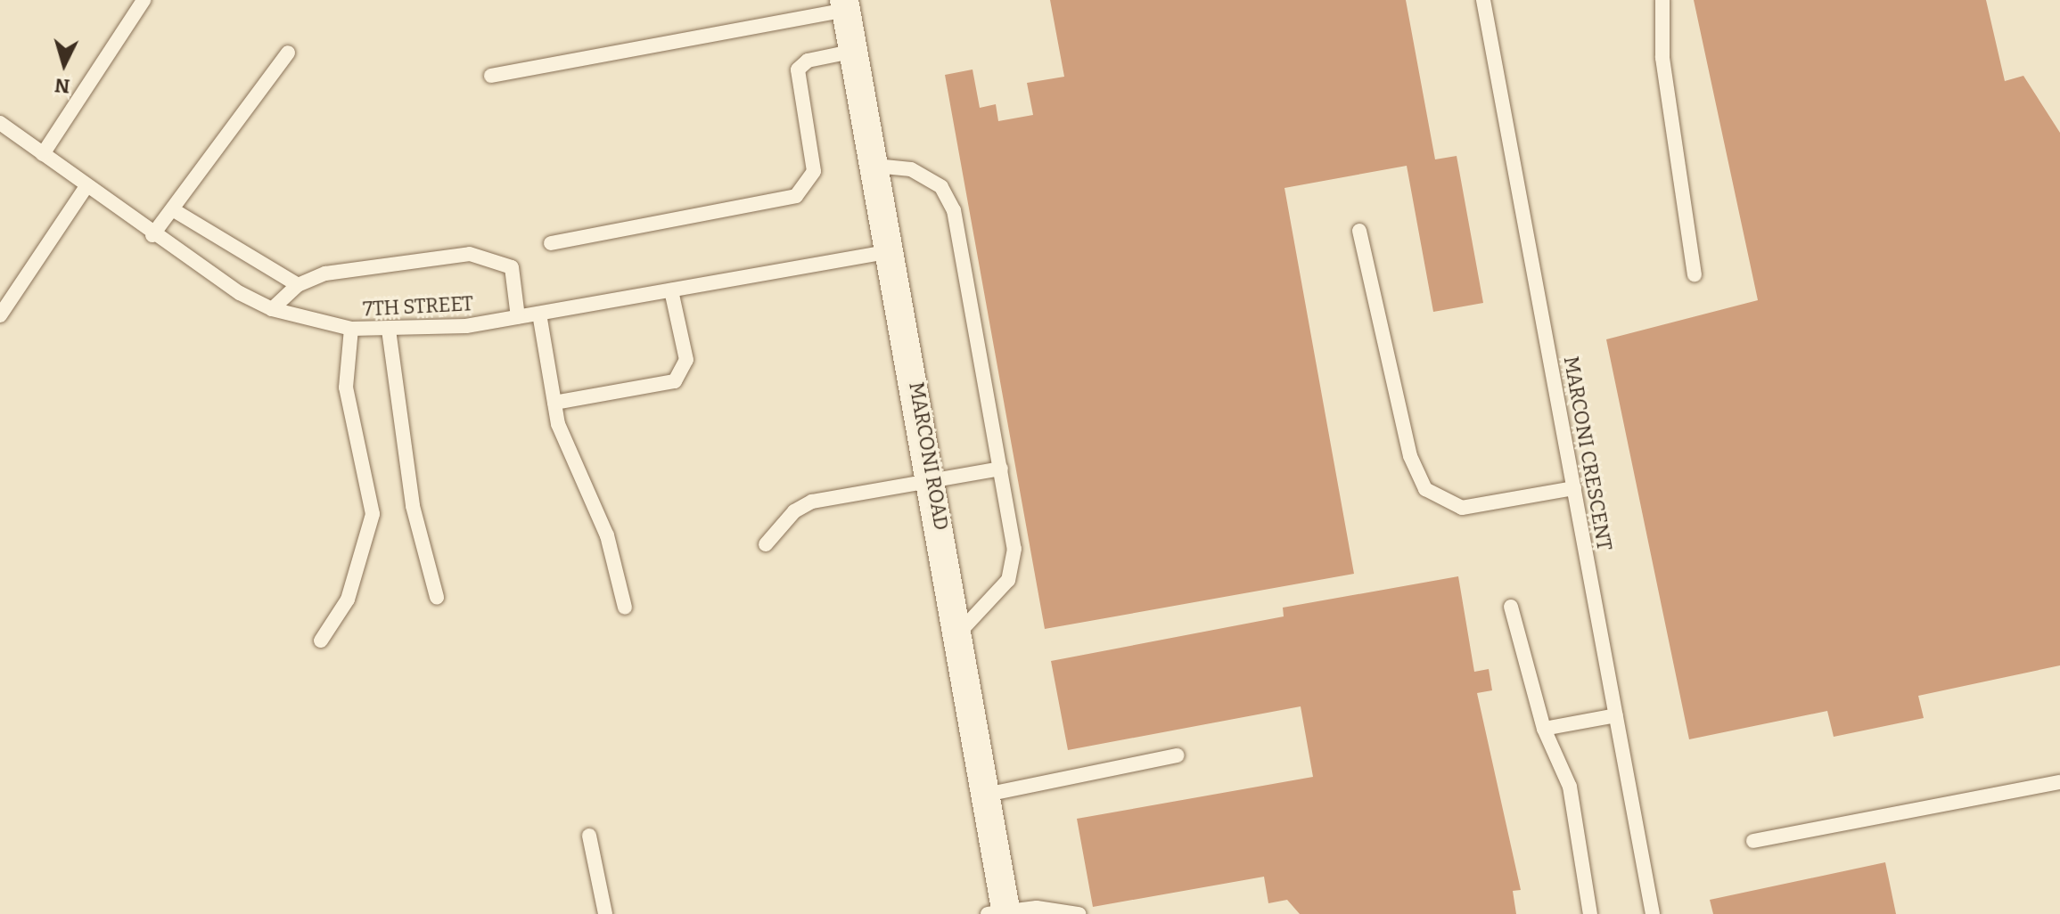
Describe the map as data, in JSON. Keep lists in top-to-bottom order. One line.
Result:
{"streets":{"street":["MARCONI ROAD"],"lane":["7TH STREET","MARCONI CRESCENT"]},"crossings":[["7TH STREET","MARCONI ROAD"]],"north":"bottom"}
